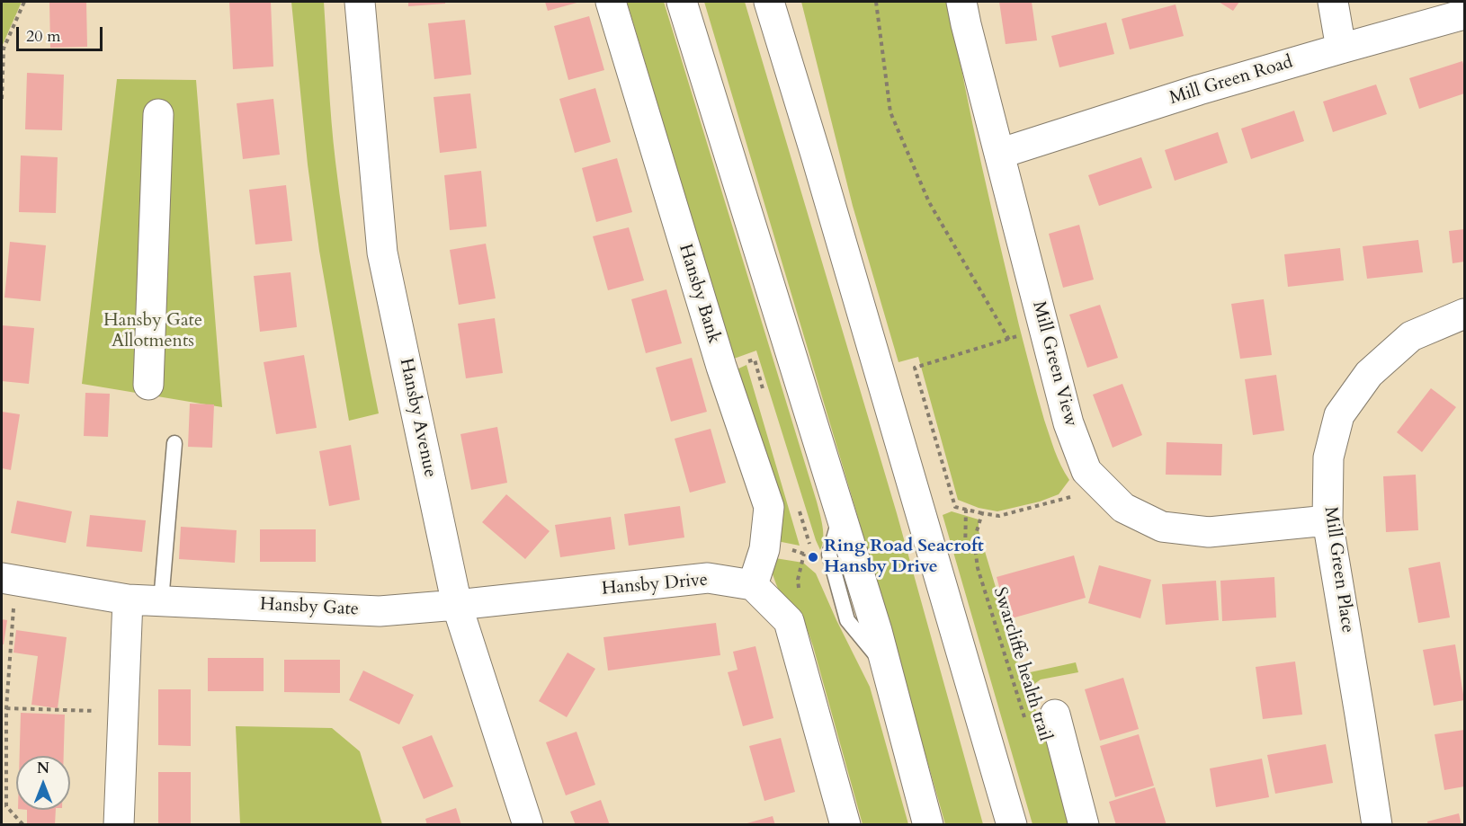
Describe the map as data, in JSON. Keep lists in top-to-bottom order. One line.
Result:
{"streets":{"main road":["Mill Green Road","Hansby Bank","Mill Green View","Hansby Avenue","Mill Green Place","Hansby Drive","Hansby Gate"],"path":["Swarcliffe health trail"]},"crossings":[["Mill Green Road","Mill Green View"],["Hansby Bank","Hansby Drive"],["Mill Green View","Mill Green Place"],["Hansby Avenue","Hansby Drive"],["Hansby Avenue","Hansby Gate"],["Hansby Drive","Hansby Gate"]],"parks":["Hansby Gate Allotments"],"places":["Ring Road Seacroft Hansby Drive"],"scale_bar":"20 m","north":"top"}
